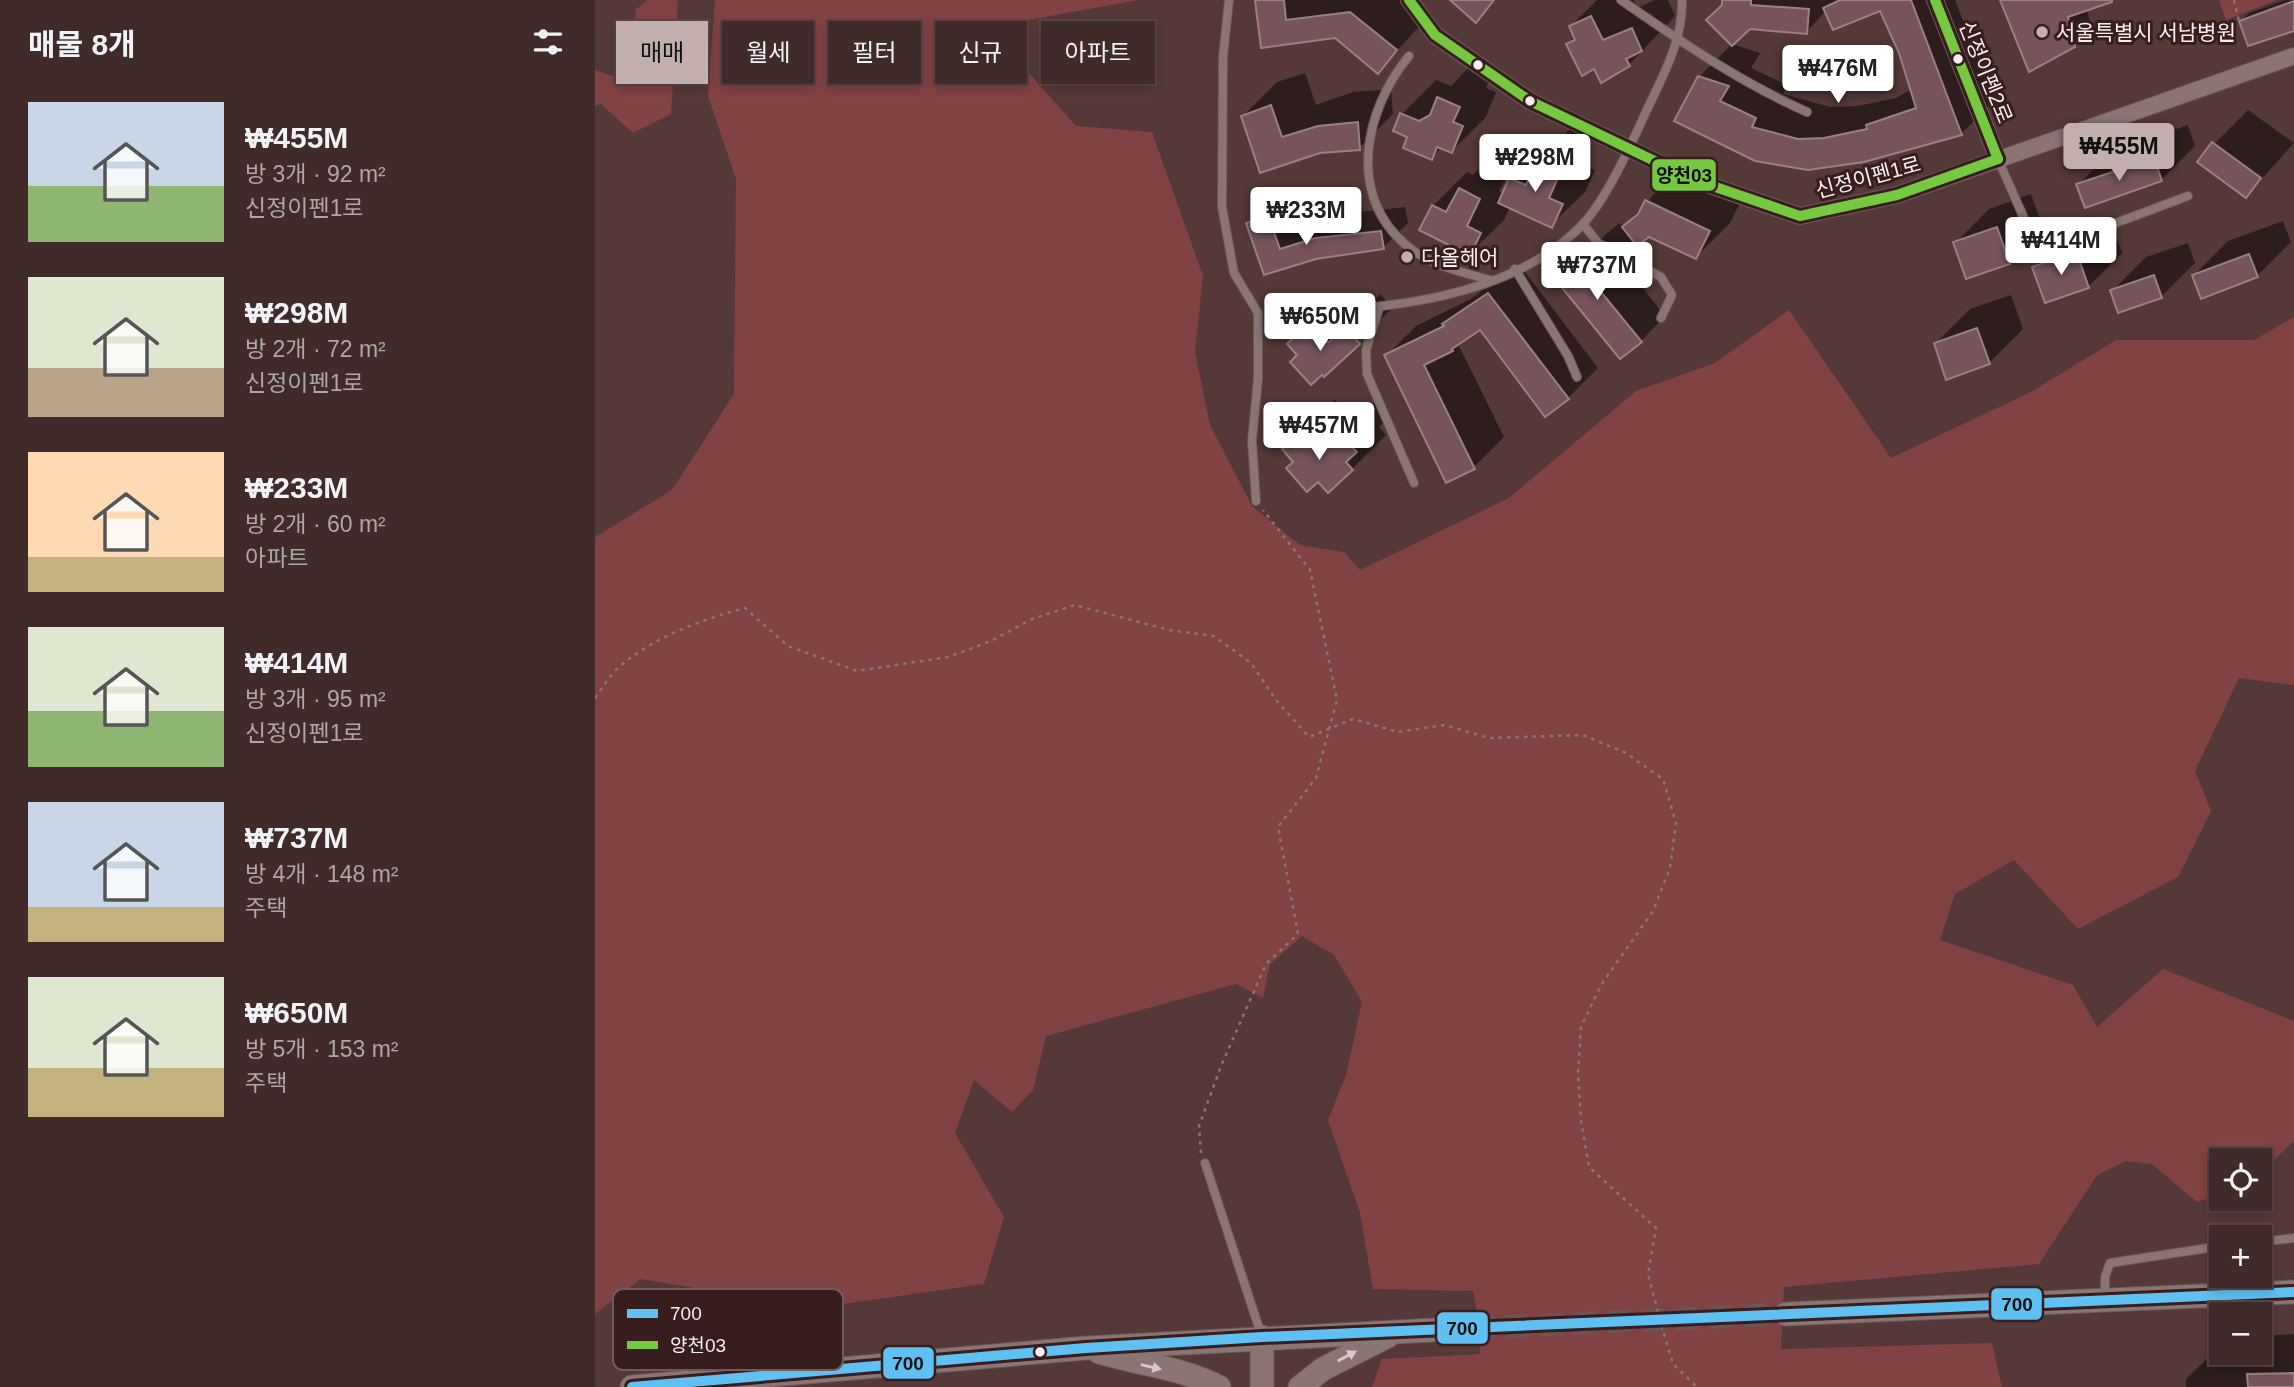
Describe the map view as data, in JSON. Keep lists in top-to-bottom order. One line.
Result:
{"streets":{"street":["신정이펜2로","신정이펜1로"]},"crossings":[["신정이펜2로","신정이펜1로"]],"places":["서울특별시 서남병원","다올헤어"],"lines":["transit line 양천03","transit line 700"],"legend":["700","양천03"],"page":{"heading":"매물 8개","chip":["매매","월세","필터","신규","아파트"],"price":["₩476M","₩455M","₩298M","₩233M","₩414M","₩737M","₩650M","₩457M"],"list":[{"name":"₩455M","note":"방 3개 · 92 m² · 신정이펜1로"},{"name":"₩298M","note":"방 2개 · 72 m² · 신정이펜1로"},{"name":"₩233M","note":"방 2개 · 60 m² · 아파트"},{"name":"₩414M","note":"방 3개 · 95 m² · 신정이펜1로"},{"name":"₩737M","note":"방 4개 · 148 m² · 주택"},{"name":"₩650M","note":"방 5개 · 153 m² · 주택"}],"map_buttons":["+","−"]}}
